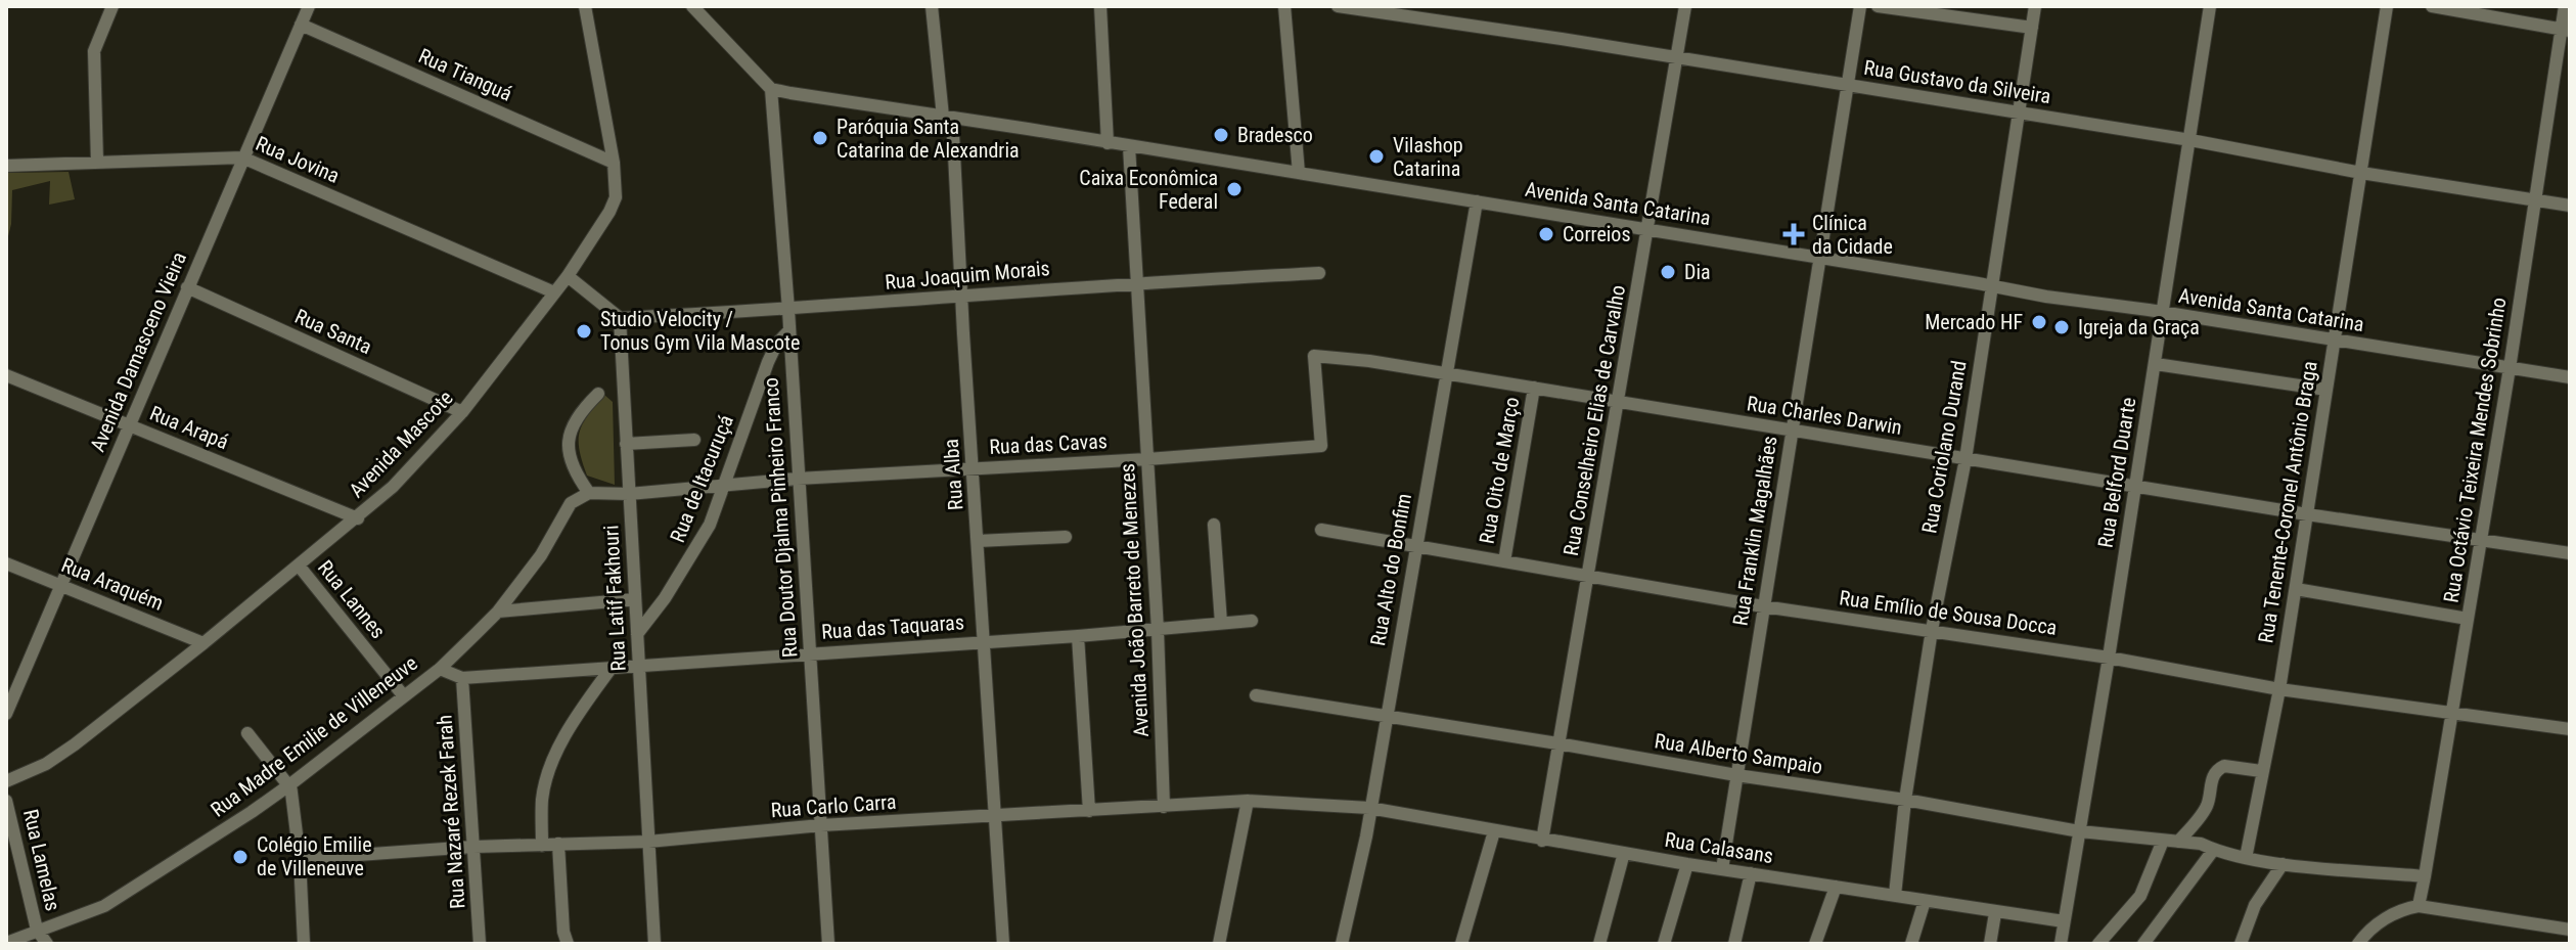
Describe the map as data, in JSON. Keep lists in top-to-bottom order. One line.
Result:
{"streets":{"street":["Rua Tianguá","Rua Gustavo da Silveira","Rua Jovina","Avenida Santa Catarina","Rua Joaquim Morais","Rua Santa","Avenida Damasceno Vieira","Rua Charles Darwin","Rua Conselheiro Elias de Carvalho","Rua Arapá","Avenida Mascote","Rua das Cavas","Rua Coriolano Durand","Rua Octávio Teixeira Mendes Sobrinho","Rua Oito de Março","Rua Belford Duarte","Rua Alba","Rua de Itacuruçá","Rua Tenente-Coronel Antônio Braga","Rua Doutor Djalma Pinheiro Franco","Rua Franklin Magalhães","Rua Alto do Bonfim","Rua Araquém","Rua Latif Fakhouri","Rua Lannes","Avenida João Barreto de Menezes","Rua Emílio de Sousa Docca","Rua das Taquaras","Rua Madre Emilie de Villeneuve","Rua Alberto Sampaio","Rua Carlo Carra","Rua Nazaré Rezek Farah","Rua Calasans","Rua Lamelas"]},"crossings":[["Rua Tianguá","Avenida Damasceno Vieira"],["Rua Tianguá","Avenida Mascote"],["Rua Gustavo da Silveira","Rua Conselheiro Elias de Carvalho"],["Rua Gustavo da Silveira","Rua Coriolano Durand"],["Rua Gustavo da Silveira","Rua Octávio Teixeira Mendes Sobrinho"],["Rua Gustavo da Silveira","Rua Belford Duarte"],["Rua Gustavo da Silveira","Rua Tenente-Coronel Antônio Braga"],["Rua Gustavo da Silveira","Rua Franklin Magalhães"],["Rua Jovina","Avenida Damasceno Vieira"],["Rua Jovina","Avenida Mascote"],["Avenida Santa Catarina","Rua Conselheiro Elias de Carvalho"],["Avenida Santa Catarina","Rua Coriolano Durand"],["Avenida Santa Catarina","Rua Octávio Teixeira Mendes Sobrinho"],["Avenida Santa Catarina","Rua Belford Duarte"],["Avenida Santa Catarina","Rua Alba"],["Avenida Santa Catarina","Rua Tenente-Coronel Antônio Braga"],["Avenida Santa Catarina","Rua Doutor Djalma Pinheiro Franco"],["Avenida Santa Catarina","Rua Franklin Magalhães"],["Avenida Santa Catarina","Rua Alto do Bonfim"],["Avenida Santa Catarina","Avenida João Barreto de Menezes"],["Rua Joaquim Morais","Rua Alba"],["Rua Joaquim Morais","Rua Doutor Djalma Pinheiro Franco"],["Rua Joaquim Morais","Rua Latif Fakhouri"],["Rua Joaquim Morais","Avenida João Barreto de Menezes"],["Rua Santa","Avenida Damasceno Vieira"],["Rua Santa","Avenida Mascote"],["Avenida Damasceno Vieira","Rua Arapá"],["Avenida Damasceno Vieira","Rua Araquém"],["Rua Charles Darwin","Rua Conselheiro Elias de Carvalho"],["Rua Charles Darwin","Rua das Cavas"],["Rua Charles Darwin","Rua Coriolano Durand"],["Rua Charles Darwin","Rua Octávio Teixeira Mendes Sobrinho"],["Rua Charles Darwin","Rua Oito de Março"],["Rua Charles Darwin","Rua Belford Duarte"],["Rua Charles Darwin","Rua Tenente-Coronel Antônio Braga"],["Rua Charles Darwin","Rua Franklin Magalhães"],["Rua Charles Darwin","Rua Alto do Bonfim"],["Rua Conselheiro Elias de Carvalho","Rua Emílio de Sousa Docca"],["Rua Conselheiro Elias de Carvalho","Rua Alberto Sampaio"],["Rua Conselheiro Elias de Carvalho","Rua Calasans"],["Rua Arapá","Avenida Mascote"],["Avenida Mascote","Rua Araquém"],["Avenida Mascote","Rua Lannes"],["Rua das Cavas","Rua Alba"],["Rua das Cavas","Rua de Itacuruçá"],["Rua das Cavas","Rua Doutor Djalma Pinheiro Franco"],["Rua das Cavas","Rua Latif Fakhouri"],["Rua das Cavas","Avenida João Barreto de Menezes"],["Rua das Cavas","Rua Madre Emilie de Villeneuve"],["Rua Coriolano Durand","Rua Emílio de Sousa Docca"],["Rua Coriolano Durand","Rua Alberto Sampaio"],["Rua Coriolano Durand","Rua Calasans"],["Rua Octávio Teixeira Mendes Sobrinho","Rua Emílio de Sousa Docca"],["Rua Octávio Teixeira Mendes Sobrinho","Rua Alberto Sampaio"],["Rua Oito de Março","Rua Emílio de Sousa Docca"],["Rua Belford Duarte","Rua Emílio de Sousa Docca"],["Rua Belford Duarte","Rua Alberto Sampaio"],["Rua Belford Duarte","Rua Calasans"],["Rua Alba","Rua das Taquaras"],["Rua Alba","Rua Carlo Carra"],["Rua de Itacuruçá","Rua Doutor Djalma Pinheiro Franco"],["Rua de Itacuruçá","Rua Latif Fakhouri"],["Rua Tenente-Coronel Antônio Braga","Rua Emílio de Sousa Docca"],["Rua Tenente-Coronel Antônio Braga","Rua Alberto Sampaio"],["Rua Doutor Djalma Pinheiro Franco","Rua das Taquaras"],["Rua Doutor Djalma Pinheiro Franco","Rua Carlo Carra"],["Rua Franklin Magalhães","Rua Emílio de Sousa Docca"],["Rua Franklin Magalhães","Rua Alberto Sampaio"],["Rua Franklin Magalhães","Rua Calasans"],["Rua Alto do Bonfim","Rua Emílio de Sousa Docca"],["Rua Alto do Bonfim","Rua Alberto Sampaio"],["Rua Alto do Bonfim","Rua Carlo Carra"],["Rua Alto do Bonfim","Rua Calasans"],["Rua Latif Fakhouri","Rua das Taquaras"],["Rua Latif Fakhouri","Rua Carlo Carra"],["Rua Lannes","Rua Madre Emilie de Villeneuve"],["Avenida João Barreto de Menezes","Rua das Taquaras"],["Avenida João Barreto de Menezes","Rua Carlo Carra"],["Rua das Taquaras","Rua Madre Emilie de Villeneuve"],["Rua das Taquaras","Rua Nazaré Rezek Farah"],["Rua Madre Emilie de Villeneuve","Rua Lamelas"],["Rua Carlo Carra","Rua Nazaré Rezek Farah"],["Rua Carlo Carra","Rua Calasans"]],"places":{"other":["Bradesco","Paróquia Santa Catarina de Alexandria","Vilashop Catarina","Caixa Econômica Federal","Correios","Dia","Mercado HF","Igreja da Graça","Studio Velocity / Tonus Gym Vila Mascote","Colégio Emilie de Villeneuve"],"health":["Clínica da Cidade"]}}
